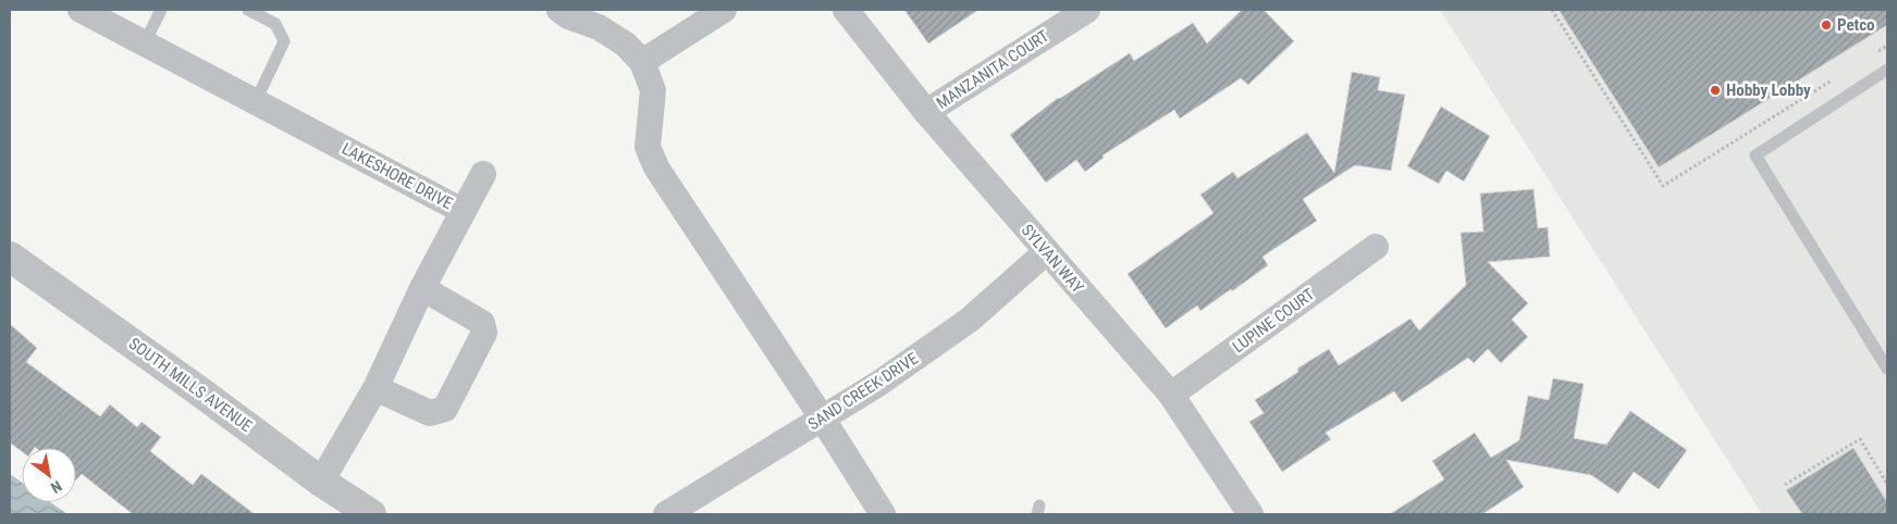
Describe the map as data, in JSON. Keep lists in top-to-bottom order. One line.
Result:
{"streets":{"street":["MANZANITA COURT","LAKESHORE DRIVE","SYLVAN WAY","LUPINE COURT","SOUTH MILLS AVENUE","SAND CREEK DRIVE"]},"crossings":[["MANZANITA COURT","SYLVAN WAY"],["LAKESHORE DRIVE","SOUTH MILLS AVENUE"],["SYLVAN WAY","LUPINE COURT"],["SYLVAN WAY","SAND CREEK DRIVE"]],"places":["Petco","Hobby Lobby"],"north":"bottom right"}
